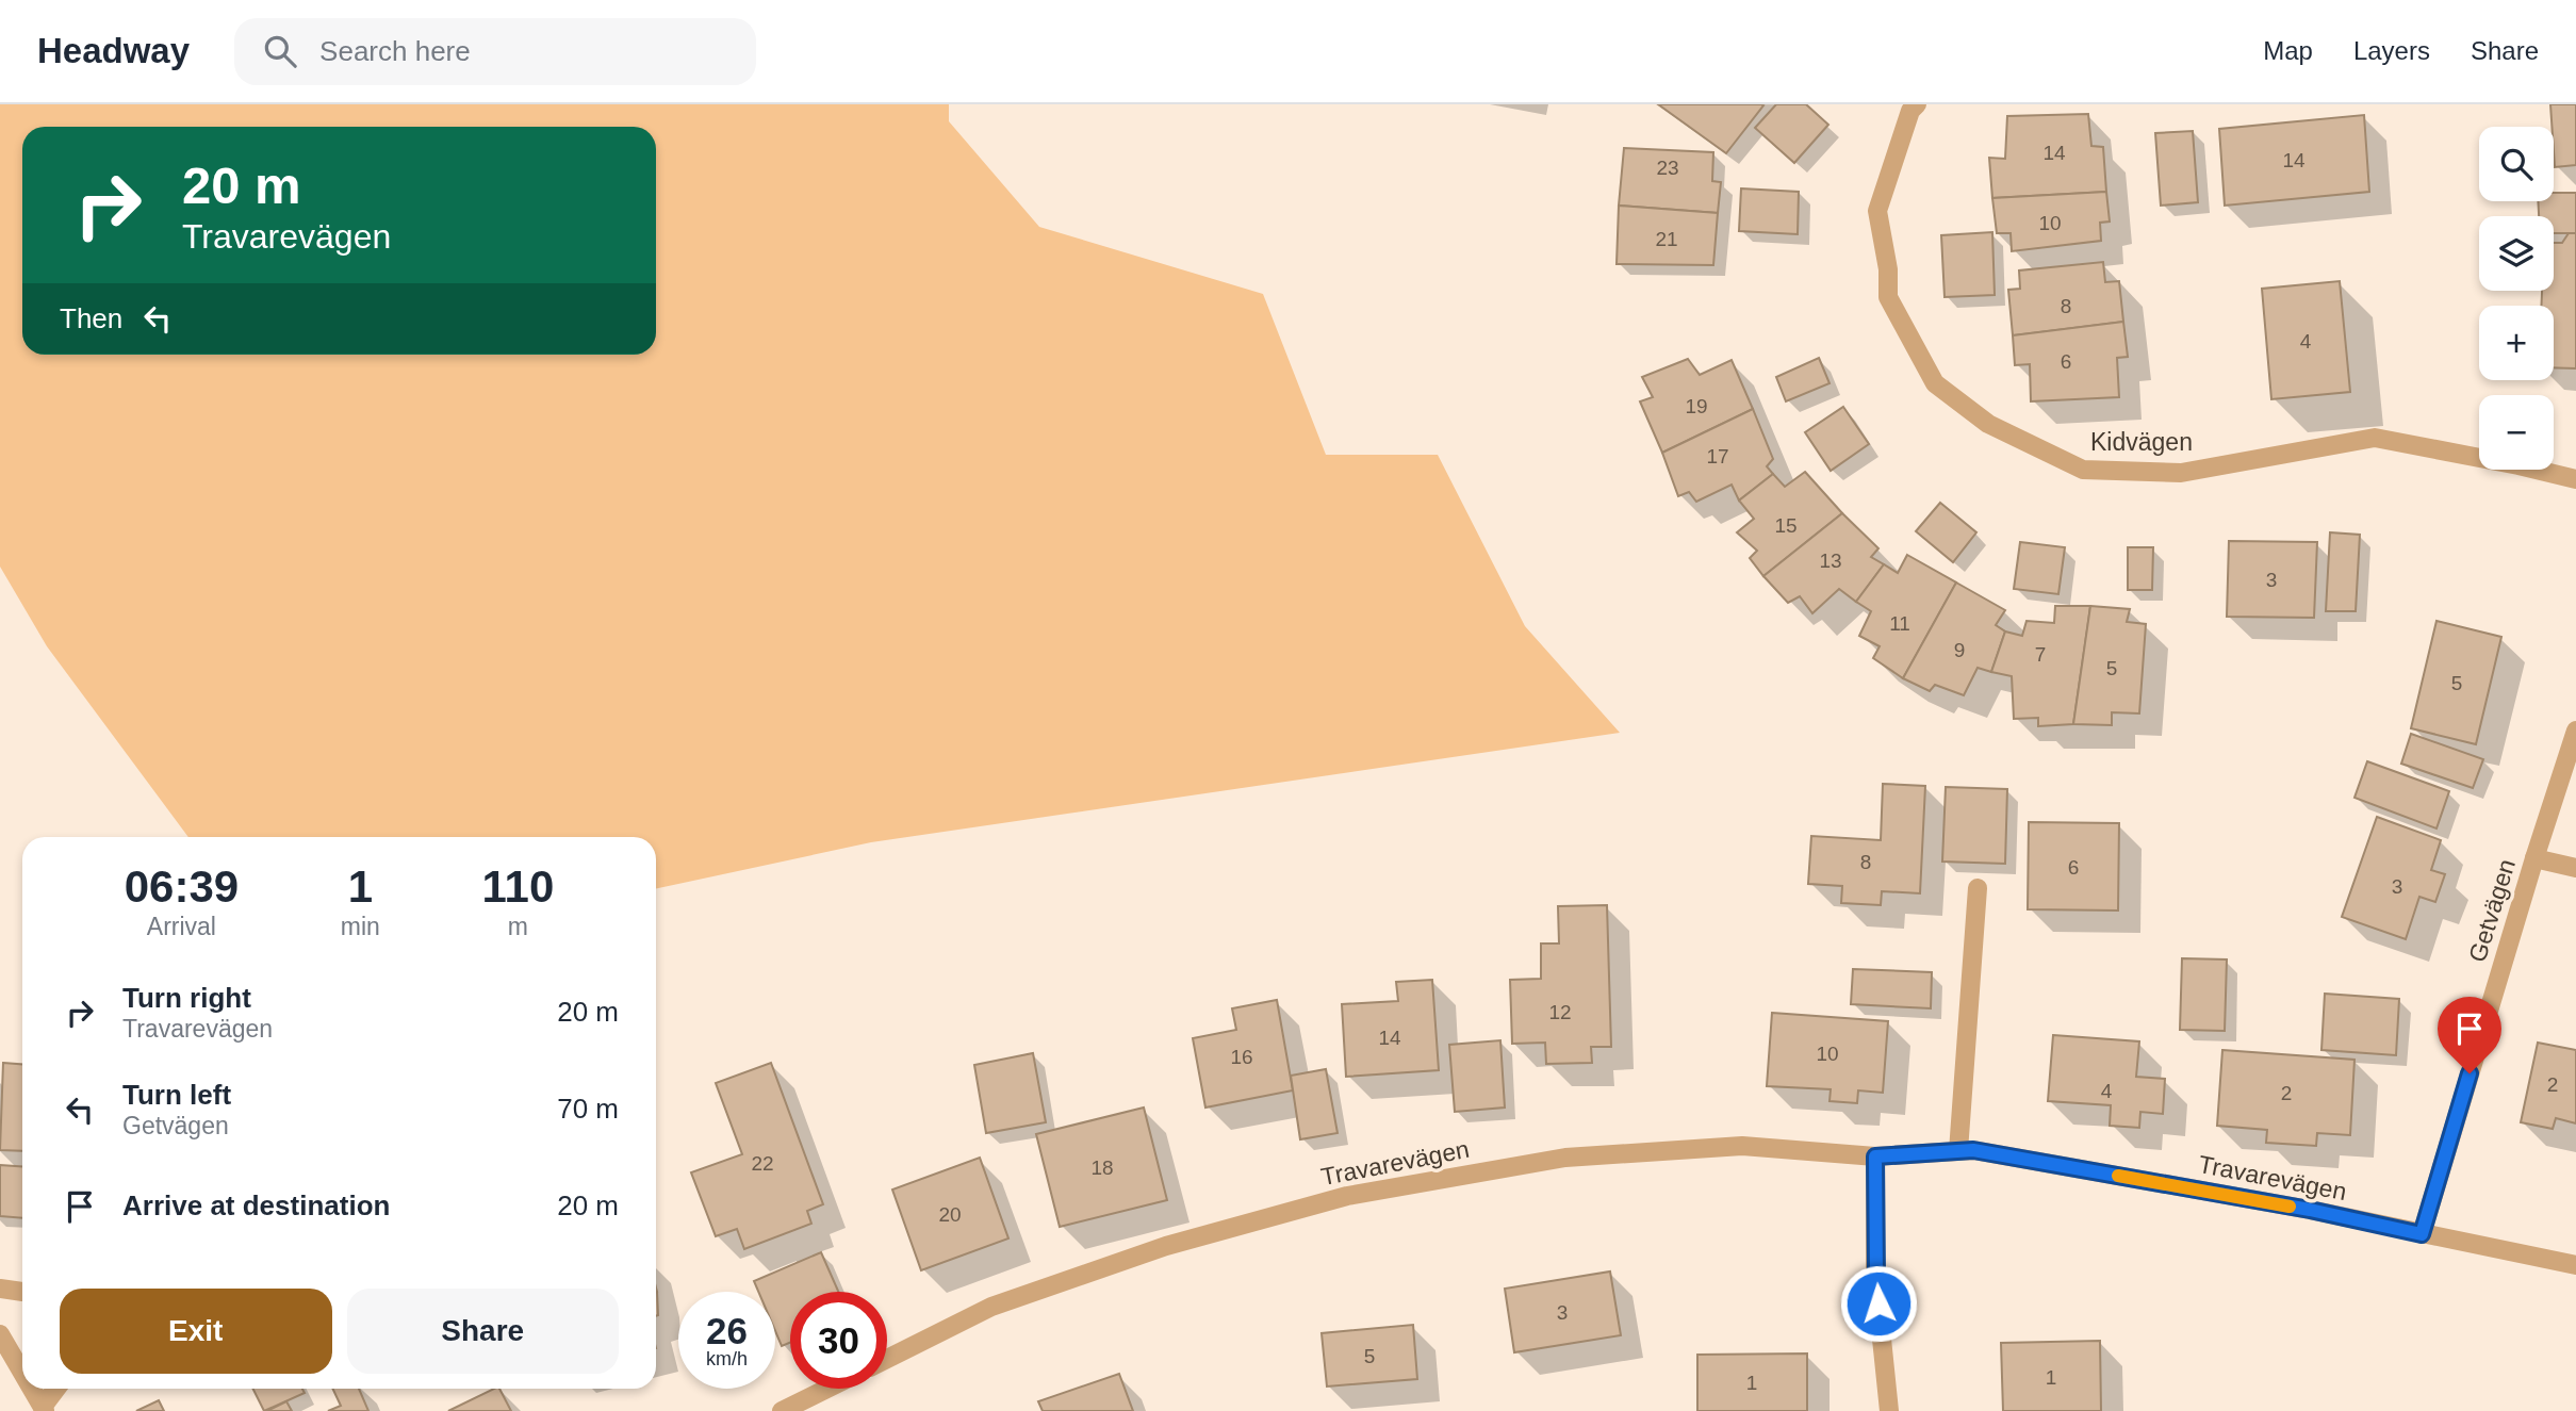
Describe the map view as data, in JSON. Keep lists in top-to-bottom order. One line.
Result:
{"streets":{"street":["Kidvägen","Getvägen","Travarevägen"]},"crossings":[["Getvägen","Travarevägen"]],"house_numbers":["14","14","23","10","21","8","4","6","19","17","15","13","3","11","9","7","5","5","8","6","3","12","14","10","16","2","4","2","22","18","20","3","5","1","1"],"page":{"header":"Headway","search":"Search here","nav":["Map","Layers","Share"],"map_buttons":["+","−"],"turn":["20 m","Travarevägen"],"then":"Then","eta":["06:39","Arrival","1","min","110","m"],"list":[{"name":"Turn right","note":"Travarevägen","value":"20 m"},{"name":"Turn left","note":"Getvägen","value":"70 m"},{"name":"Arrive at destination","value":"20 m"}],"buttons":["Exit","Share"],"speed":"26 km/h","limit":"30"}}
